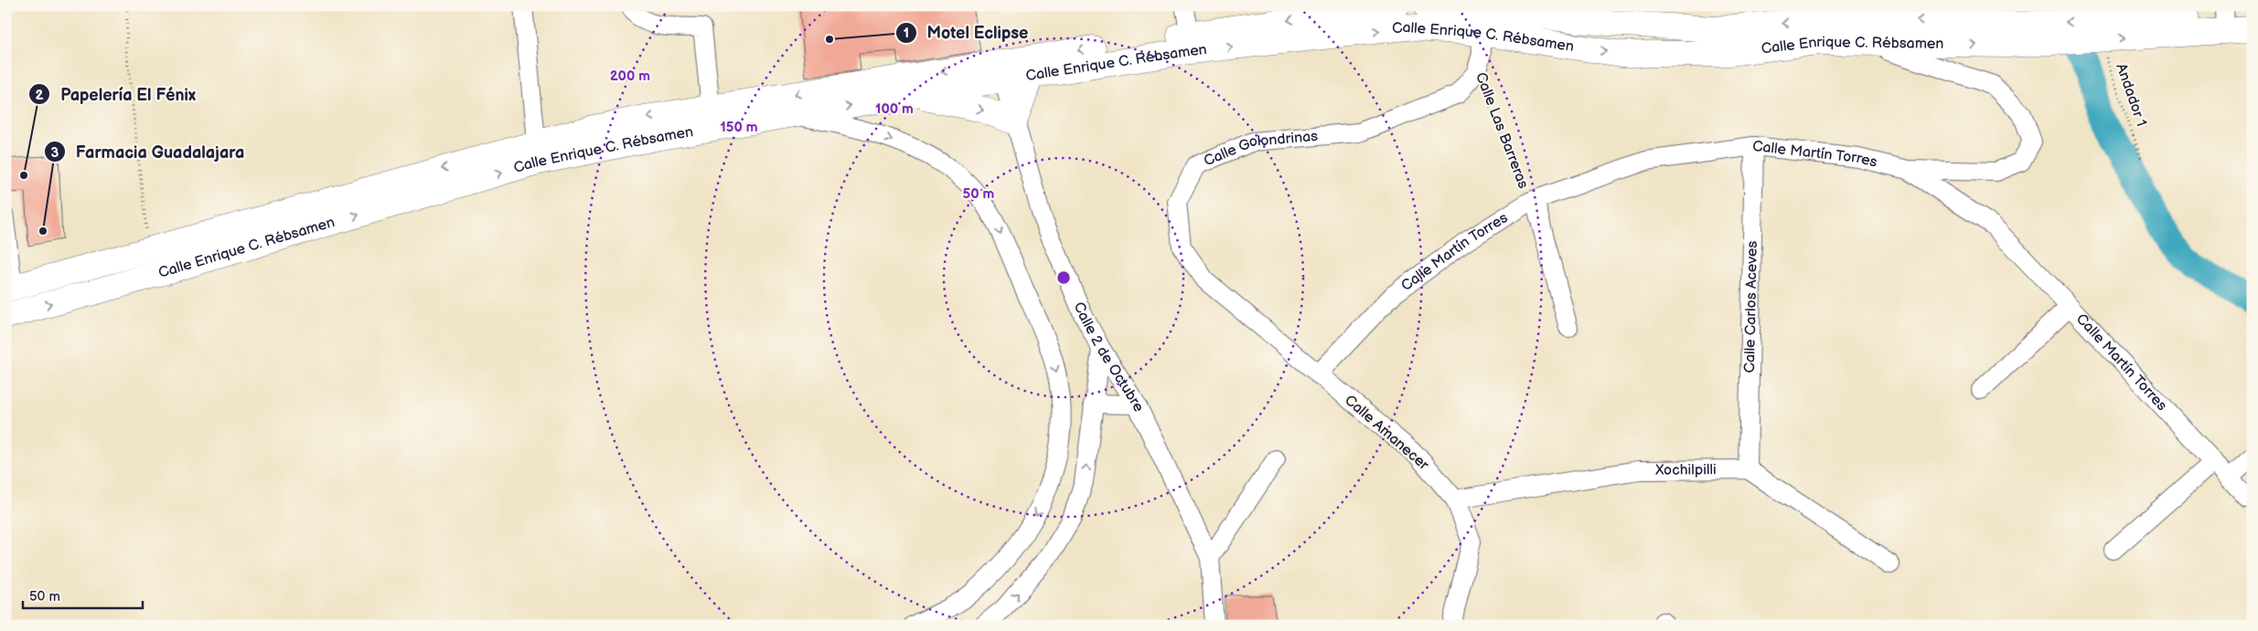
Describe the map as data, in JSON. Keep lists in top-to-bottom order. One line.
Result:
{"streets":{"main road":["Calle Enrique C. Rébsamen"],"street":["Calle Las Barreras","Calle Golondrinas","Calle Martín Torres","Calle Carlos Aceves","Calle 2 de Octubre","Calle Amanecer","Xochilpilli"],"path":["Andador 1"]},"crossings":[["Calle Enrique C. Rébsamen","Andador 1"],["Calle Enrique C. Rébsamen","Calle Las Barreras"],["Calle Enrique C. Rébsamen","Calle 2 de Octubre"],["Calle Las Barreras","Calle Golondrinas"],["Calle Las Barreras","Calle Martín Torres"],["Calle Golondrinas","Calle Martín Torres"],["Calle Golondrinas","Calle Amanecer"],["Calle Martín Torres","Calle Carlos Aceves"],["Calle Martín Torres","Calle Amanecer"],["Calle Carlos Aceves","Xochilpilli"],["Calle Amanecer","Xochilpilli"]],"places":["Motel Eclipse","Papelería El Fénix","Farmacia Guadalajara"],"scale_bar":"50 m","rings":["200 m","100 m","150 m","50 m"]}
